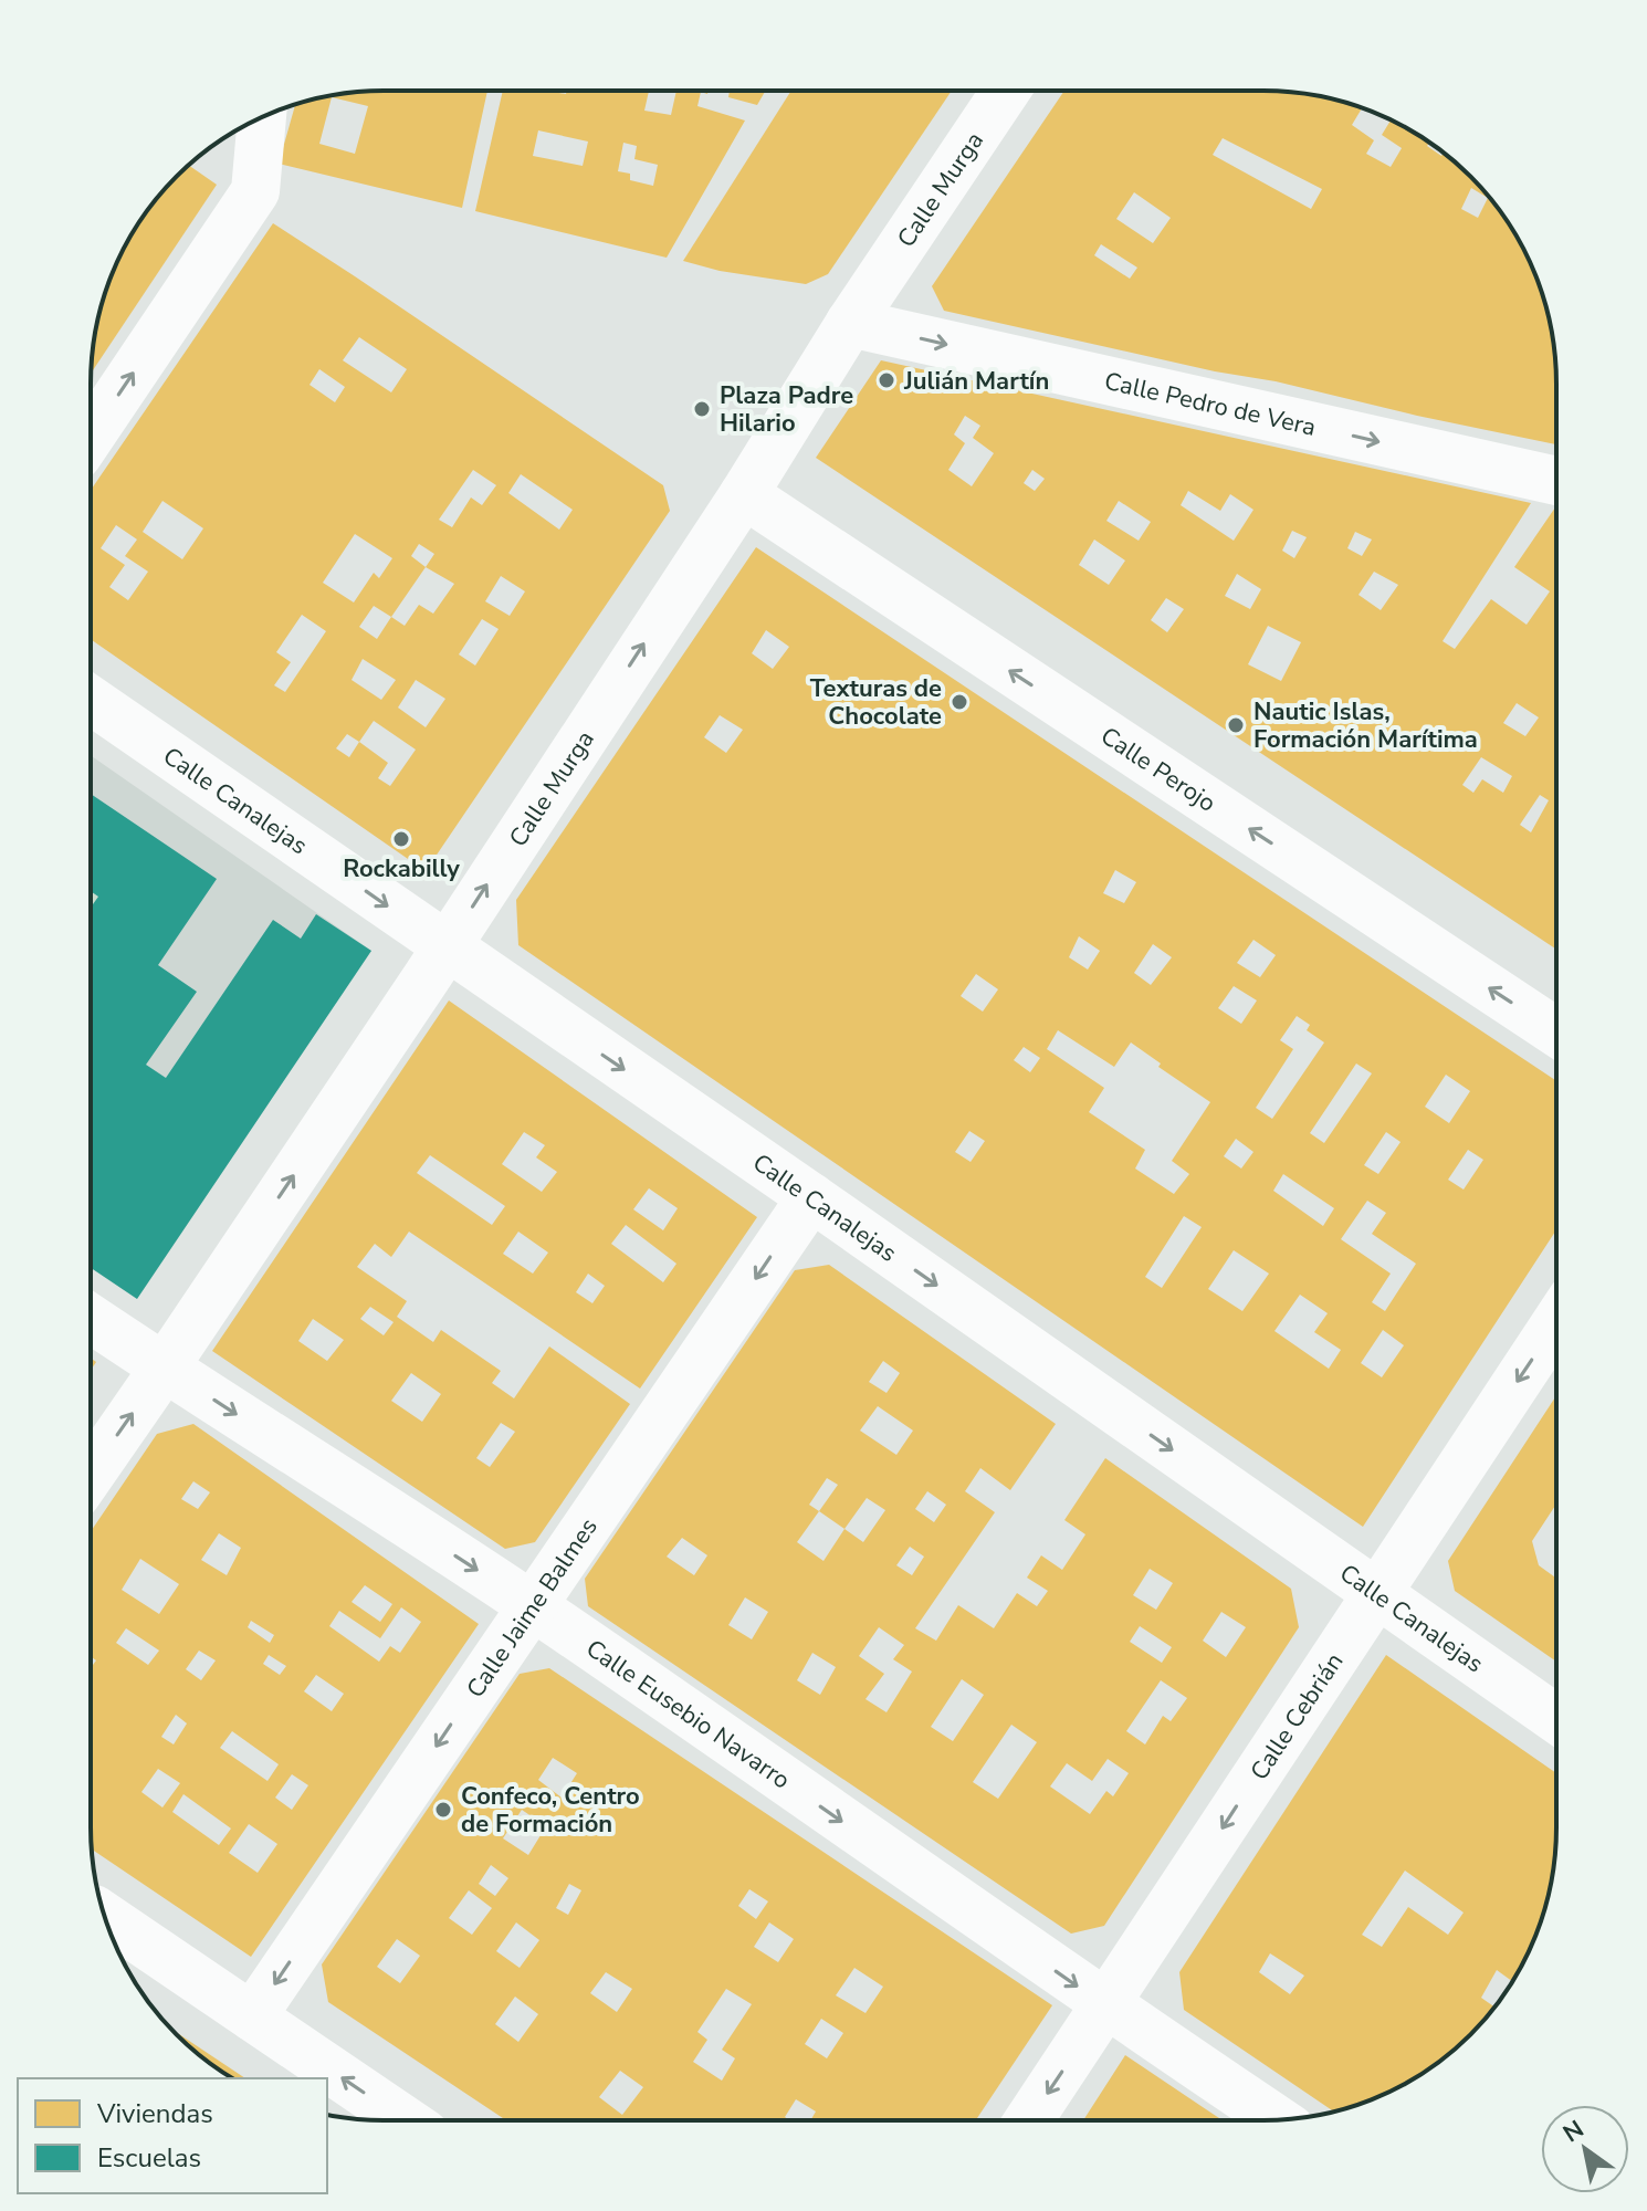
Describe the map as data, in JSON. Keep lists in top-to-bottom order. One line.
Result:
{"streets":{"street":["Calle Murga","Calle Pedro de Vera","Calle Perojo","Calle Canalejas","Calle Jaime Balmes","Calle Eusebio Navarro","Calle Cebrián"]},"crossings":[["Calle Murga","Calle Pedro de Vera"],["Calle Murga","Calle Perojo"],["Calle Murga","Calle Canalejas"],["Calle Murga","Calle Eusebio Navarro"],["Calle Canalejas","Calle Jaime Balmes"],["Calle Canalejas","Calle Cebrián"],["Calle Jaime Balmes","Calle Eusebio Navarro"],["Calle Eusebio Navarro","Calle Cebrián"]],"one_way":["Calle Murga","Calle Pedro de Vera","Calle Perojo","Calle Canalejas","Calle Jaime Balmes","Calle Eusebio Navarro","Calle Cebrián"],"places":["Julián Martín","Plaza Padre Hilario","Texturas de Chocolate","Nautic Islas, Formación Marítima","Rockabilly","Confeco, Centro de Formación"],"legend":["Viviendas","Escuelas"],"north":"top left"}
